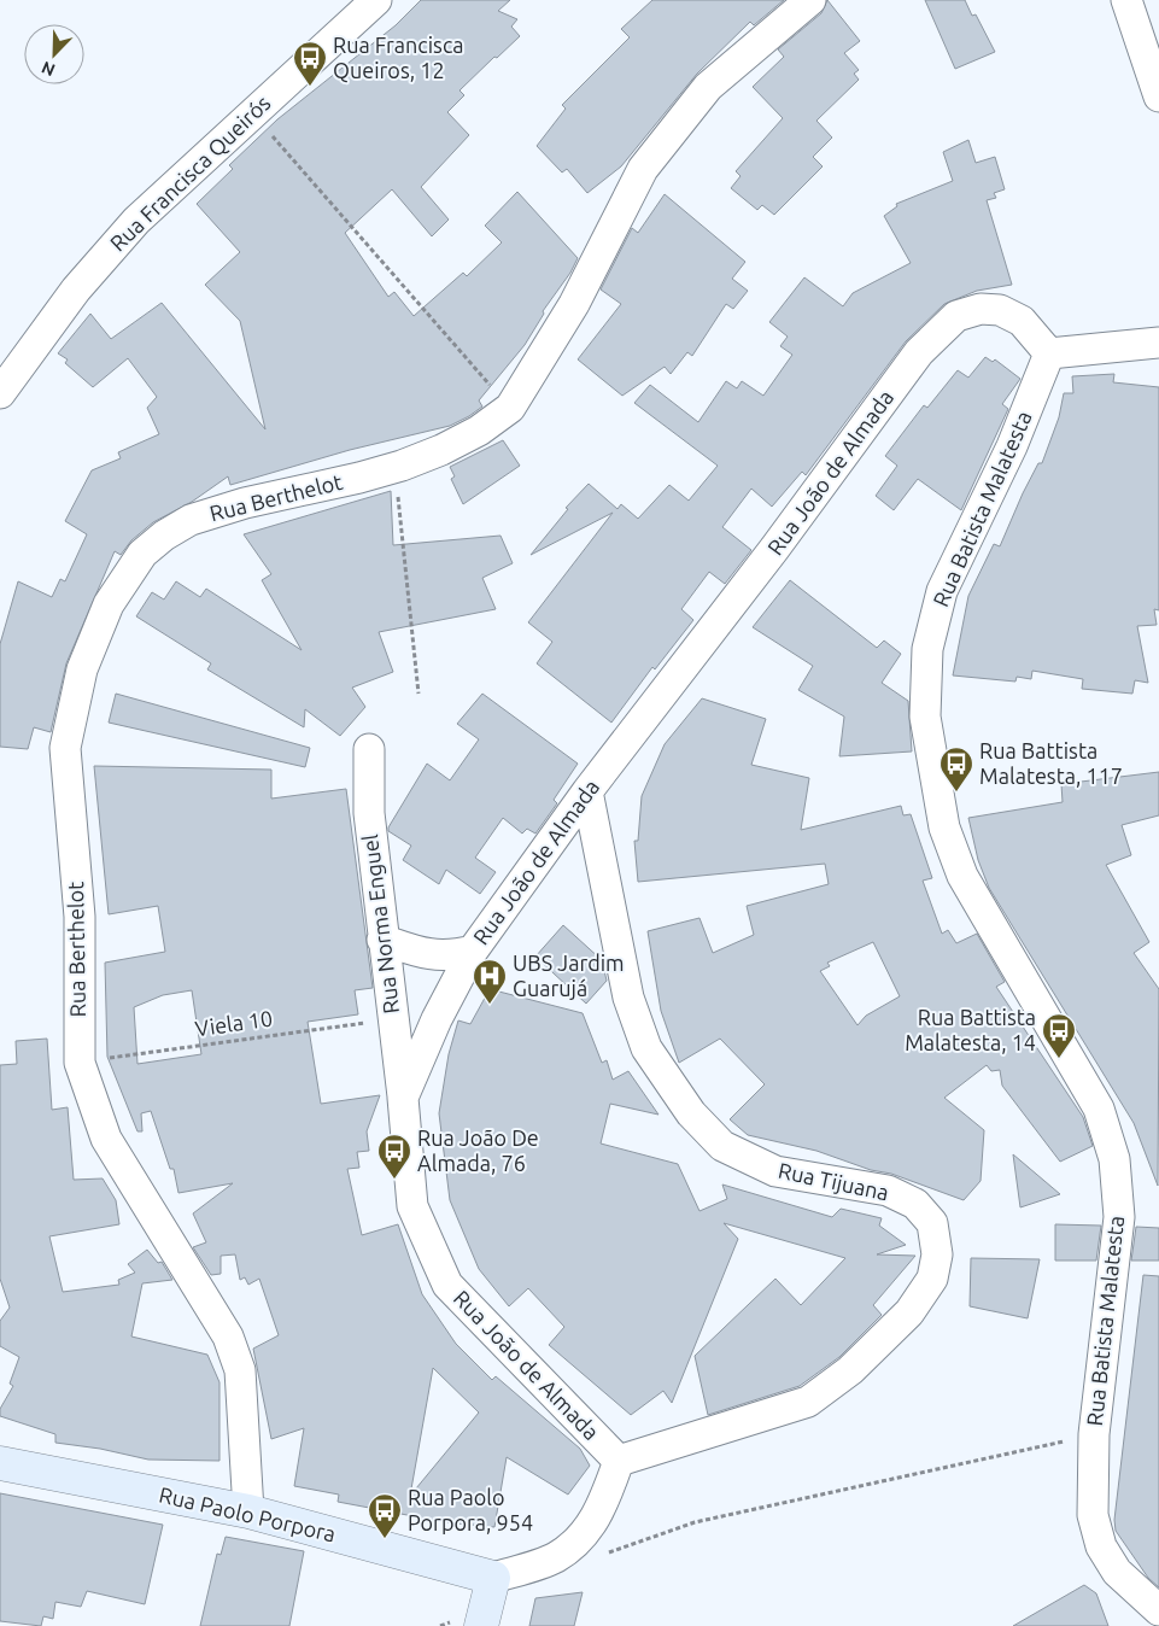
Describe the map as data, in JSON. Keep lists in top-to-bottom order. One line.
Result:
{"streets":{"street":["Rua Francisca Queirós","Rua João de Almada","Rua Berthelot","Rua Batista Malatesta","Rua Norma Enguel","Rua Tijuana","Rua Paolo Porpora"],"path":["Viela 10"]},"crossings":[["Rua João de Almada","Rua Batista Malatesta"],["Rua João de Almada","Rua Norma Enguel"],["Rua João de Almada","Rua Tijuana"],["Rua Berthelot","Viela 10"],["Rua Berthelot","Rua Paolo Porpora"],["Rua Norma Enguel","Viela 10"]],"places":{"bus stop":["Rua Francisca Queiros, 12","Rua Battista Malatesta, 117","Rua Battista Malatesta, 14","Rua João De Almada, 76","Rua Paolo Porpora, 954"],"hospital":["UBS Jardim Guarujá"]},"north":"bottom left"}
